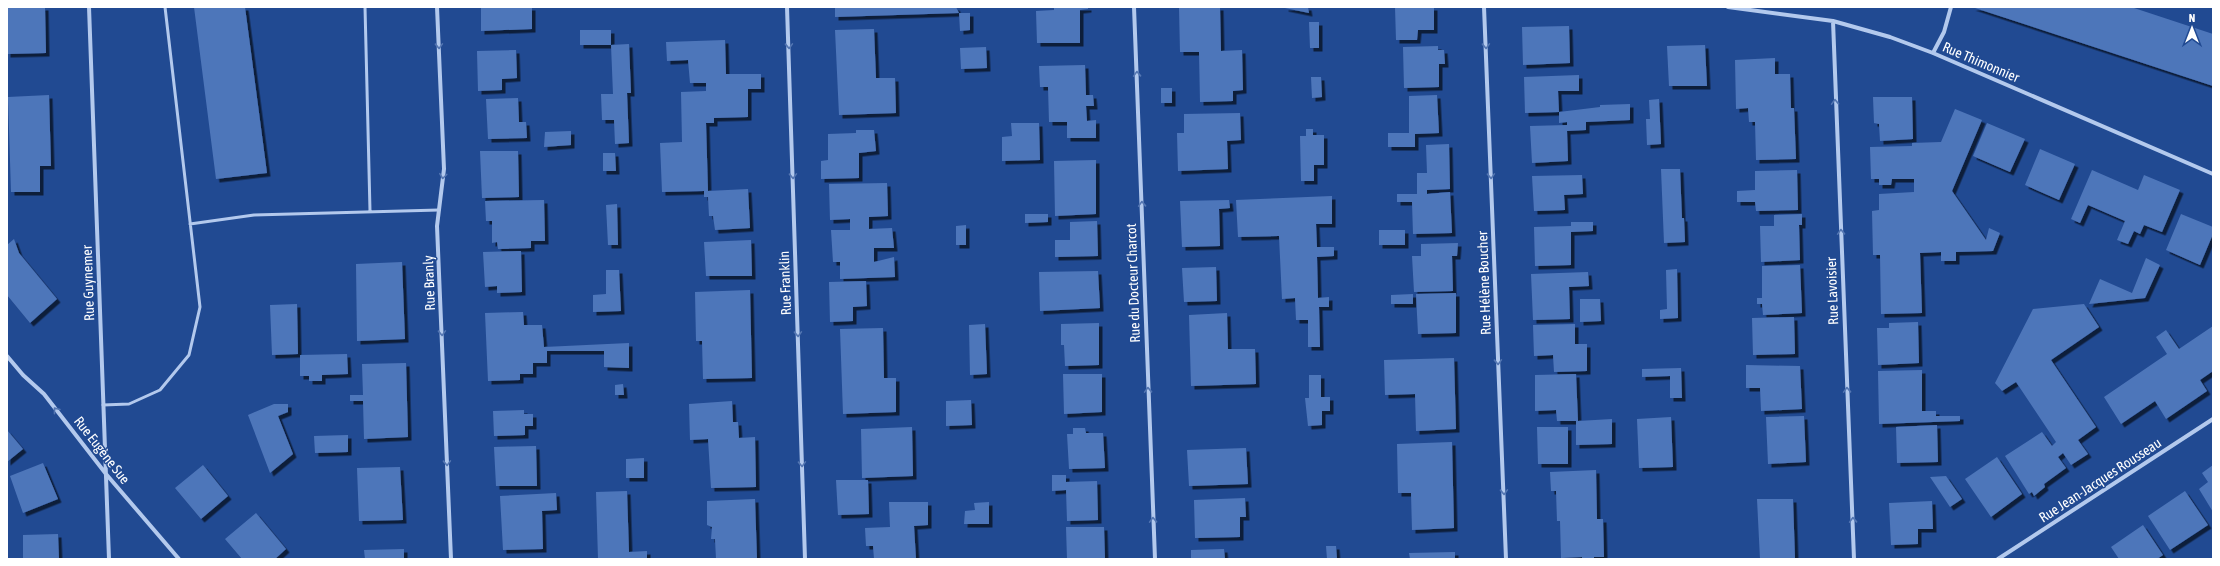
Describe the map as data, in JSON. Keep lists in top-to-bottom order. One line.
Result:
{"streets":{"street":["Rue Thimonnier","Rue Guynemer","Rue Branly","Rue Franklin","Rue du Docteur Charcot","Rue Hélène Boucher","Rue Lavoisier","Rue Eugène Sue","Rue Jean-Jacques Rousseau"]},"crossings":[["Rue Thimonnier","Rue Lavoisier"],["Rue Guynemer","Rue Eugène Sue"]],"one_way":["Rue Branly","Rue Franklin","Rue du Docteur Charcot","Rue Hélène Boucher","Rue Lavoisier","Rue Eugène Sue"],"north":"top"}
